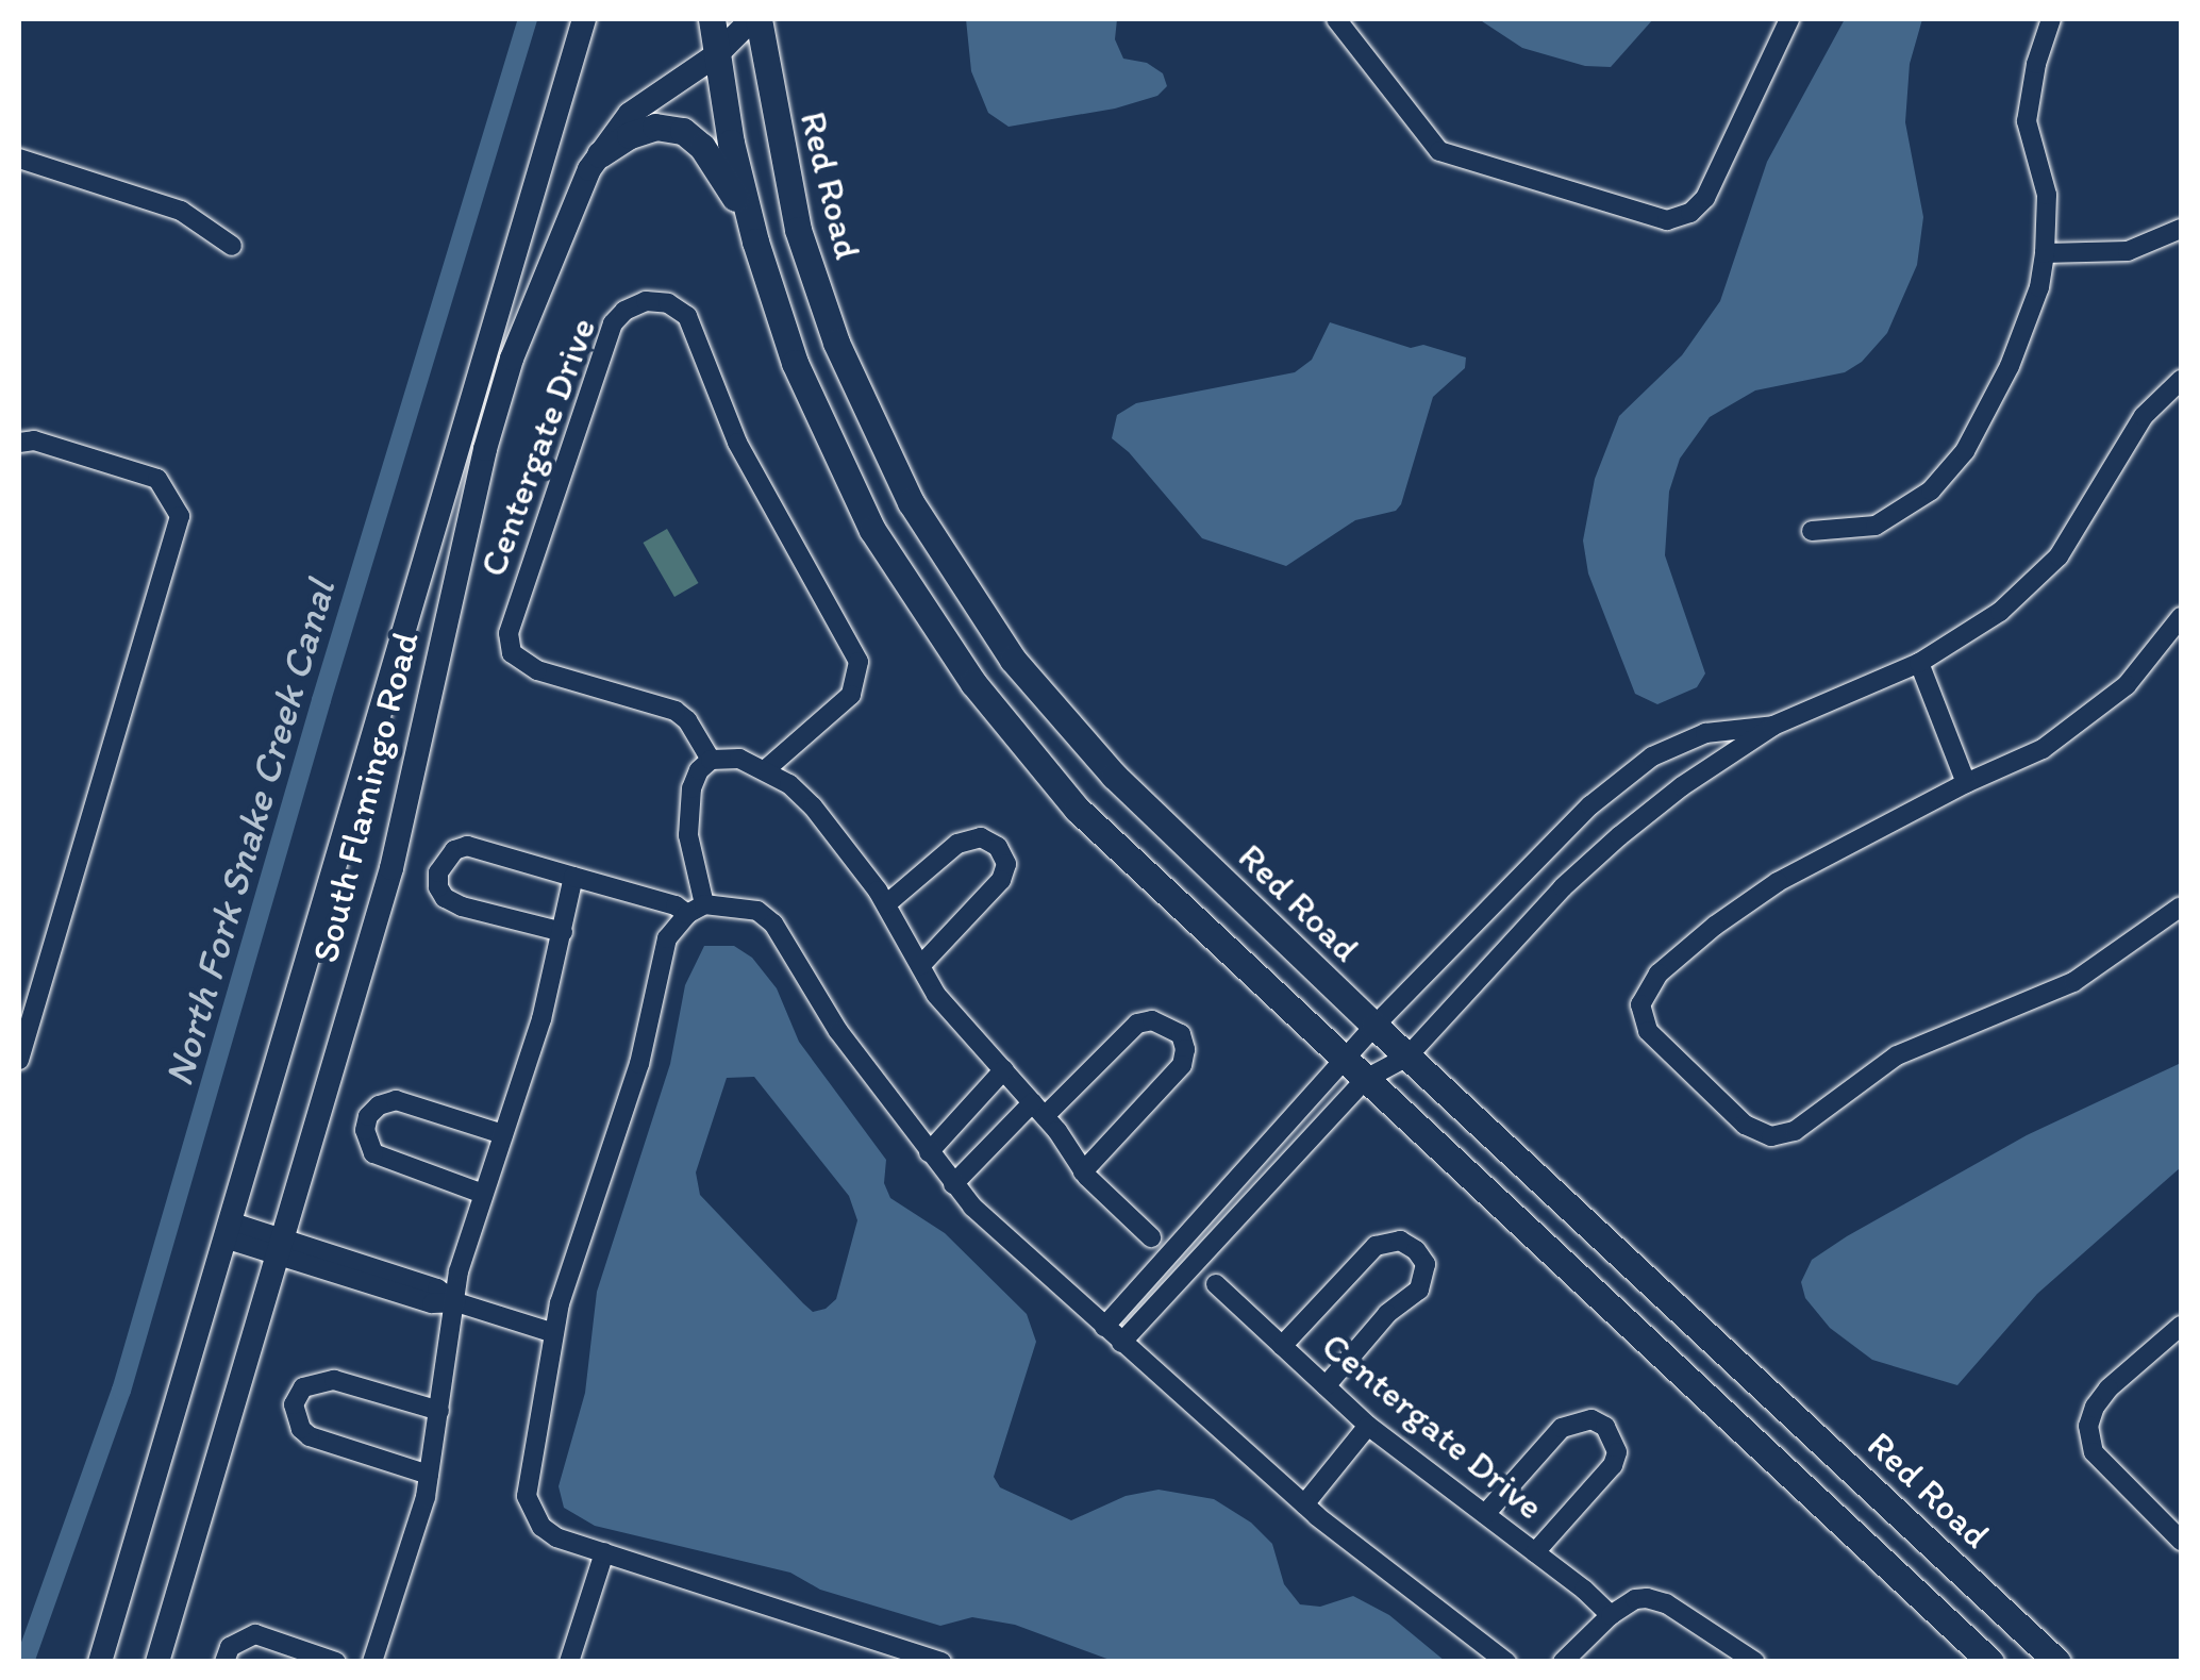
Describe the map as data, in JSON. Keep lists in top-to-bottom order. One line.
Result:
{"streets":{"highway":["Red Road"],"main road":["South Flamingo Road"],"street":["Centergate Drive"]},"crossings":[["Red Road","South Flamingo Road"]],"water":["North Fork Snake Creek Canal"]}
